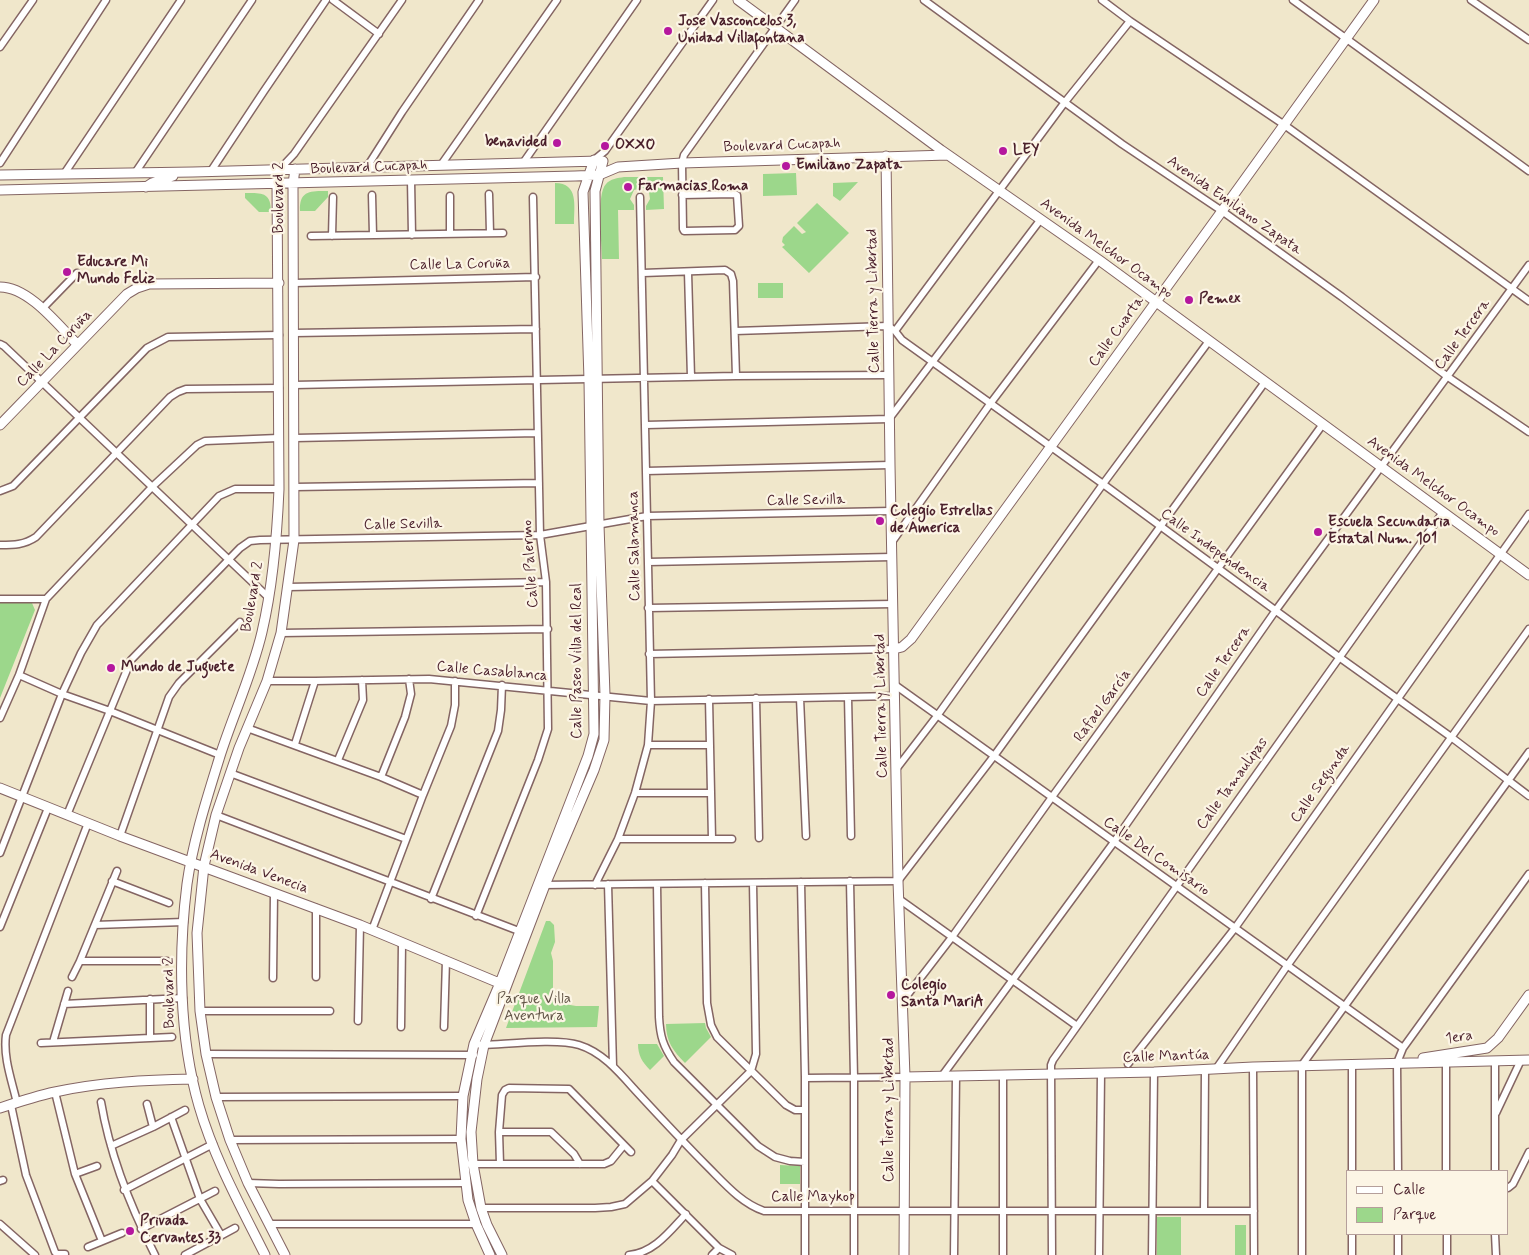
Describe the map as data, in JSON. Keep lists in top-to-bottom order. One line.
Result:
{"streets":{"street":["Boulevard Cucapah","Boulevard 2","Avenida Emiliano Zapata","Avenida Melchor Ocampo","Calle La Coruña","Calle Tierra y Libertad","Calle Cuarta","Calle Tercera","Calle Sevilla","Calle Salamanca","Calle Independencia","Calle Palermo","Calle Paseo Villa del Real","Calle Casablanca","Rafael García","Calle Tamaulipas","Calle Segunda","Calle Del Comisario","Avenida Venecia","1era","Calle Mantúa","Calle Maykop"]},"crossings":[["Boulevard Cucapah","Boulevard 2"],["Boulevard Cucapah","Avenida Melchor Ocampo"],["Boulevard Cucapah","Calle Tierra y Libertad"],["Boulevard Cucapah","Calle Paseo Villa del Real"],["Boulevard 2","Calle La Coruña"],["Boulevard 2","Calle Sevilla"],["Boulevard 2","Calle Casablanca"],["Boulevard 2","Avenida Venecia"],["Avenida Emiliano Zapata","Calle Cuarta"],["Avenida Emiliano Zapata","Calle Tercera"],["Avenida Melchor Ocampo","Calle Cuarta"],["Avenida Melchor Ocampo","Calle Tercera"],["Avenida Melchor Ocampo","Rafael García"],["Avenida Melchor Ocampo","Calle Tamaulipas"],["Avenida Melchor Ocampo","Calle Segunda"],["Calle La Coruña","Calle Palermo"],["Calle Tierra y Libertad","Calle Cuarta"],["Calle Tierra y Libertad","Calle Sevilla"],["Calle Tierra y Libertad","Calle Independencia"],["Calle Tierra y Libertad","Calle Casablanca"],["Calle Tierra y Libertad","Rafael García"],["Calle Tierra y Libertad","Calle Del Comisario"],["Calle Tierra y Libertad","Calle Mantúa"],["Calle Tierra y Libertad","Calle Maykop"],["Calle Cuarta","Calle Independencia"],["Calle Tercera","Calle Independencia"],["Calle Tercera","Calle Del Comisario"],["Calle Tercera","Calle Mantúa"],["Calle Sevilla","Calle Salamanca"],["Calle Sevilla","Calle Palermo"],["Calle Sevilla","Calle Paseo Villa del Real"],["Calle Sevilla","Avenida Venecia"],["Calle Salamanca","Calle Casablanca"],["Calle Independencia","Rafael García"],["Calle Independencia","Calle Tamaulipas"],["Calle Independencia","Calle Segunda"],["Calle Palermo","Calle Casablanca"],["Calle Paseo Villa del Real","Calle Casablanca"],["Calle Paseo Villa del Real","Avenida Venecia"],["Calle Paseo Villa del Real","Calle Maykop"],["Rafael García","Calle Del Comisario"],["Calle Tamaulipas","Calle Del Comisario"],["Calle Tamaulipas","Calle Mantúa"],["Calle Tamaulipas","Calle Maykop"],["Calle Segunda","Calle Del Comisario"],["1era","Calle Mantúa"]],"parks":["Parque Villa Aventura"],"places":["Jose Vasconcelos 3, Unidad Villafontana","benavided","OXXO","LEY","Emiliano Zapata","Farmacias Roma","Educare Mi Mundo Feliz","Pemex","Colegio Estrellas de America","Escuela Secundaria Estatal Num. 101","Mundo de Juguete","Colegio Santa MariA","Privada Cervantes 33"],"legend":["Calle","Parque"]}
